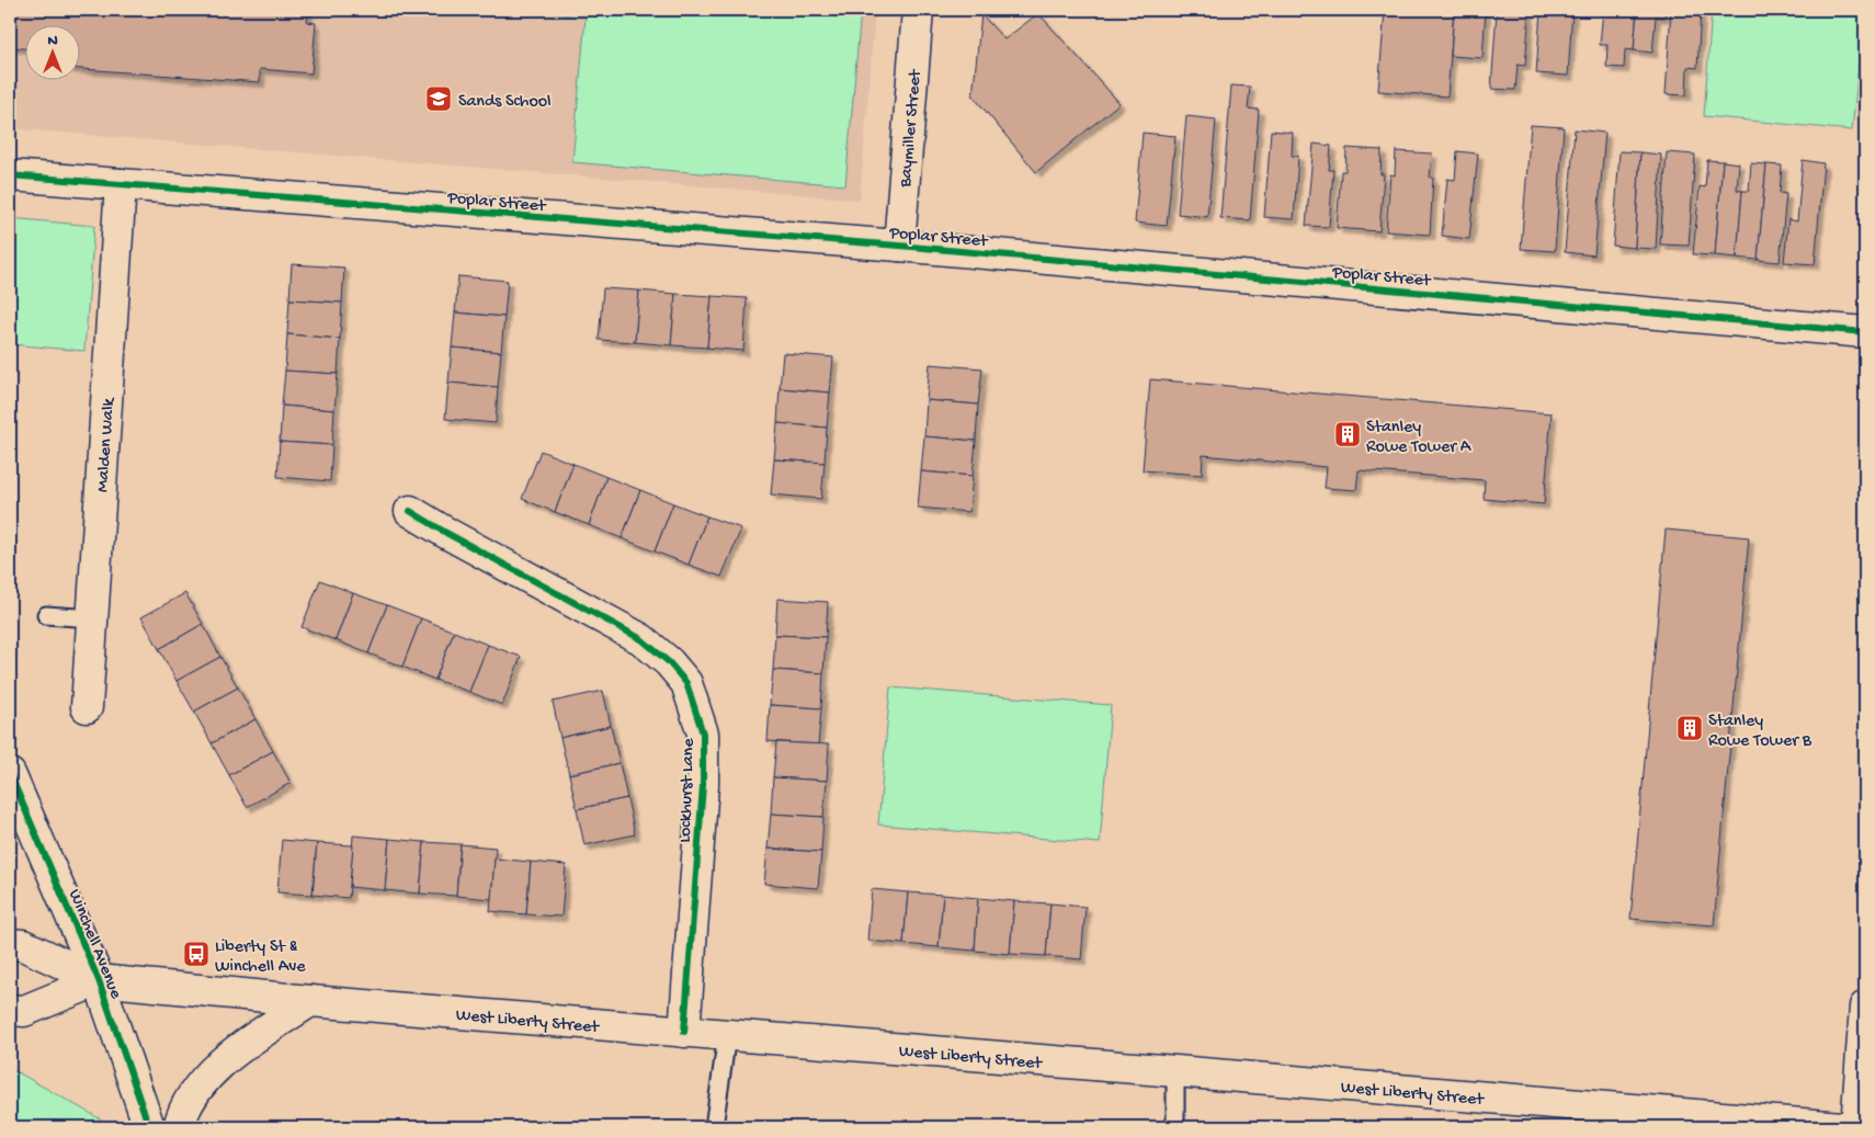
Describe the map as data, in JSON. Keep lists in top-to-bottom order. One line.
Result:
{"streets":{"street":["Baymiller Street","Poplar Street","Malden Walk","Lockhurst Lane","Winchell Avenue","West Liberty Street"]},"crossings":[["Baymiller Street","Poplar Street"],["Poplar Street","Malden Walk"],["Lockhurst Lane","West Liberty Street"],["Winchell Avenue","West Liberty Street"]],"places":{"school or university":["Sands School"],"building":["Stanley Rowe Tower A","Stanley Rowe Tower B"],"bus stop":["Liberty St & Winchell Ave"]},"north":"top"}
